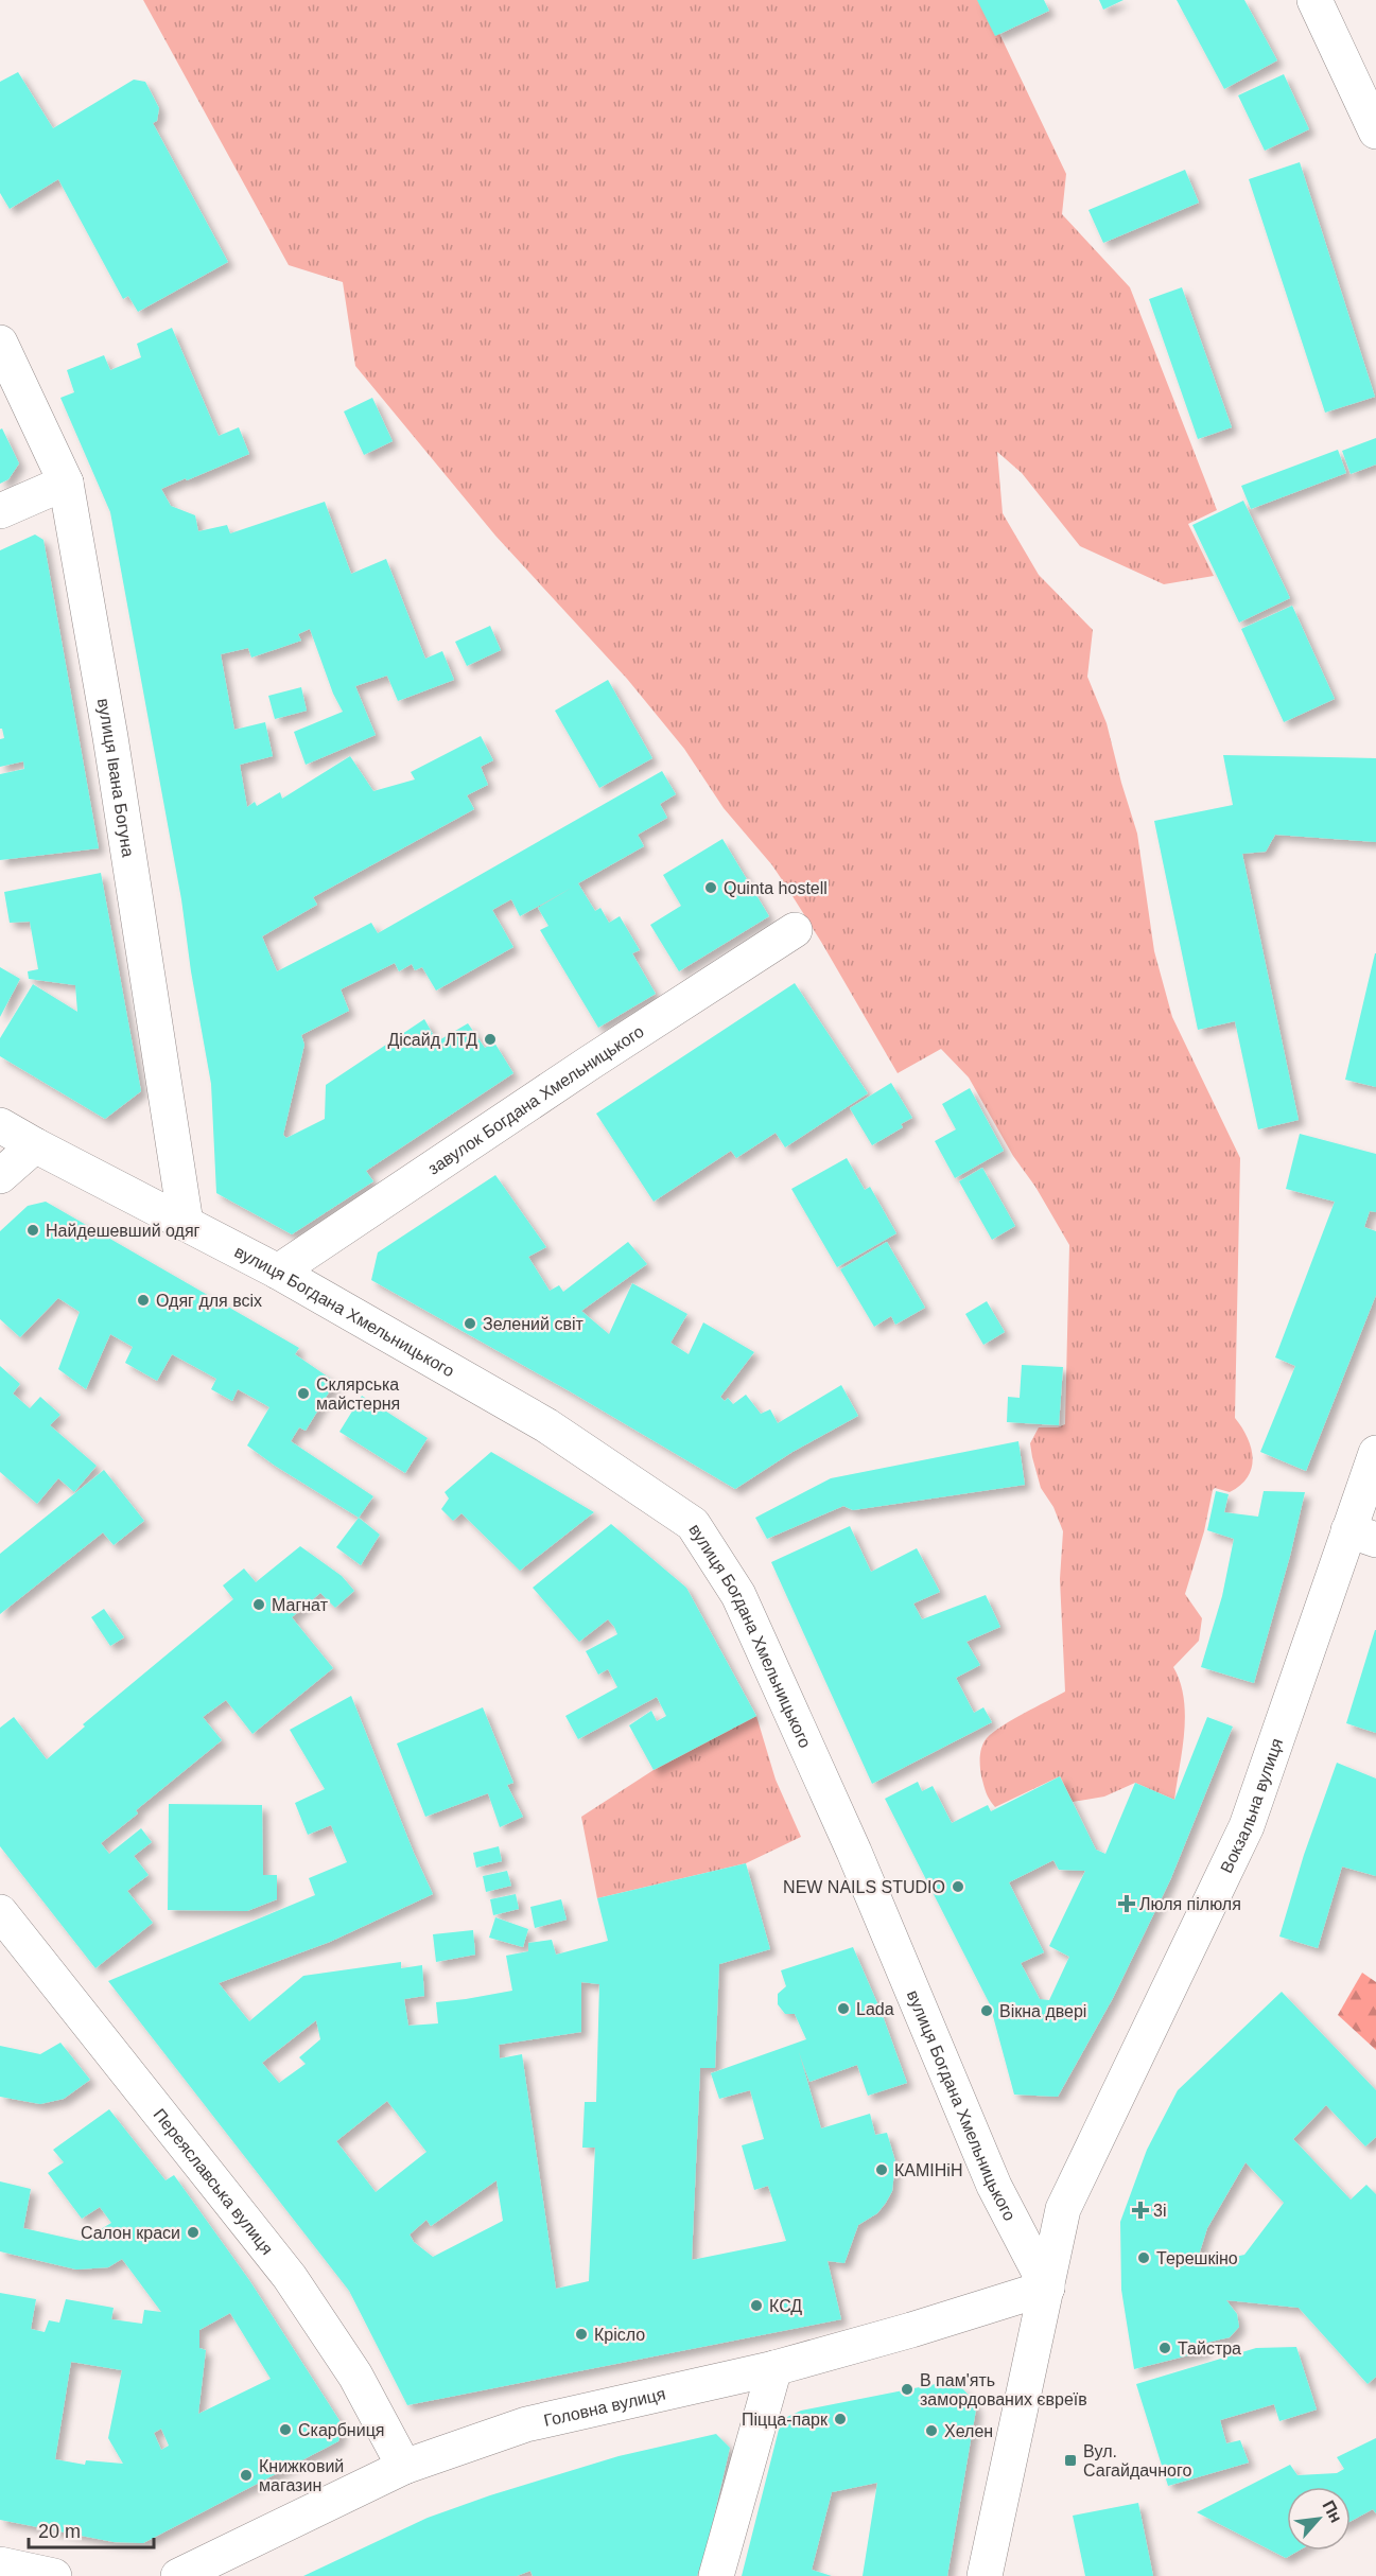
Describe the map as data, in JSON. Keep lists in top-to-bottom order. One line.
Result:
{"streets":{"street":["вулиця Івана Богуна","завулок Богдана Хмельницького","вулиця Богдана Хмельницького","Вокзальна вулиця","Переяславська вулиця","Головна вулиця"]},"crossings":[["вулиця Івана Богуна","вулиця Богдана Хмельницького"],["завулок Богдана Хмельницького","вулиця Богдана Хмельницького"],["вулиця Богдана Хмельницького","Вокзальна вулиця"],["вулиця Богдана Хмельницького","Головна вулиця"],["Вокзальна вулиця","Головна вулиця"],["Переяславська вулиця","Головна вулиця"]],"places":{"other":["Quinta hostell","Дісайд ЛТД","Найдешевший одяг","Одяг для всіх","Зелений світ","Склярська майстерня","Магнат","NEW NAILS STUDIO","Lada","Вікна двері","КАМІНіН","Салон краси","Терешкіно","КСД","Крісло","Тайстра","В пам'ять замордованих євреїв","Піцца-парк","Скарбниця","Хелен","Книжковий магазин"],"health":["Люля пілюля","3і"],"transit":["Вул. Сагайдачного"]},"scale_bar":"20 m","north":"top right"}
